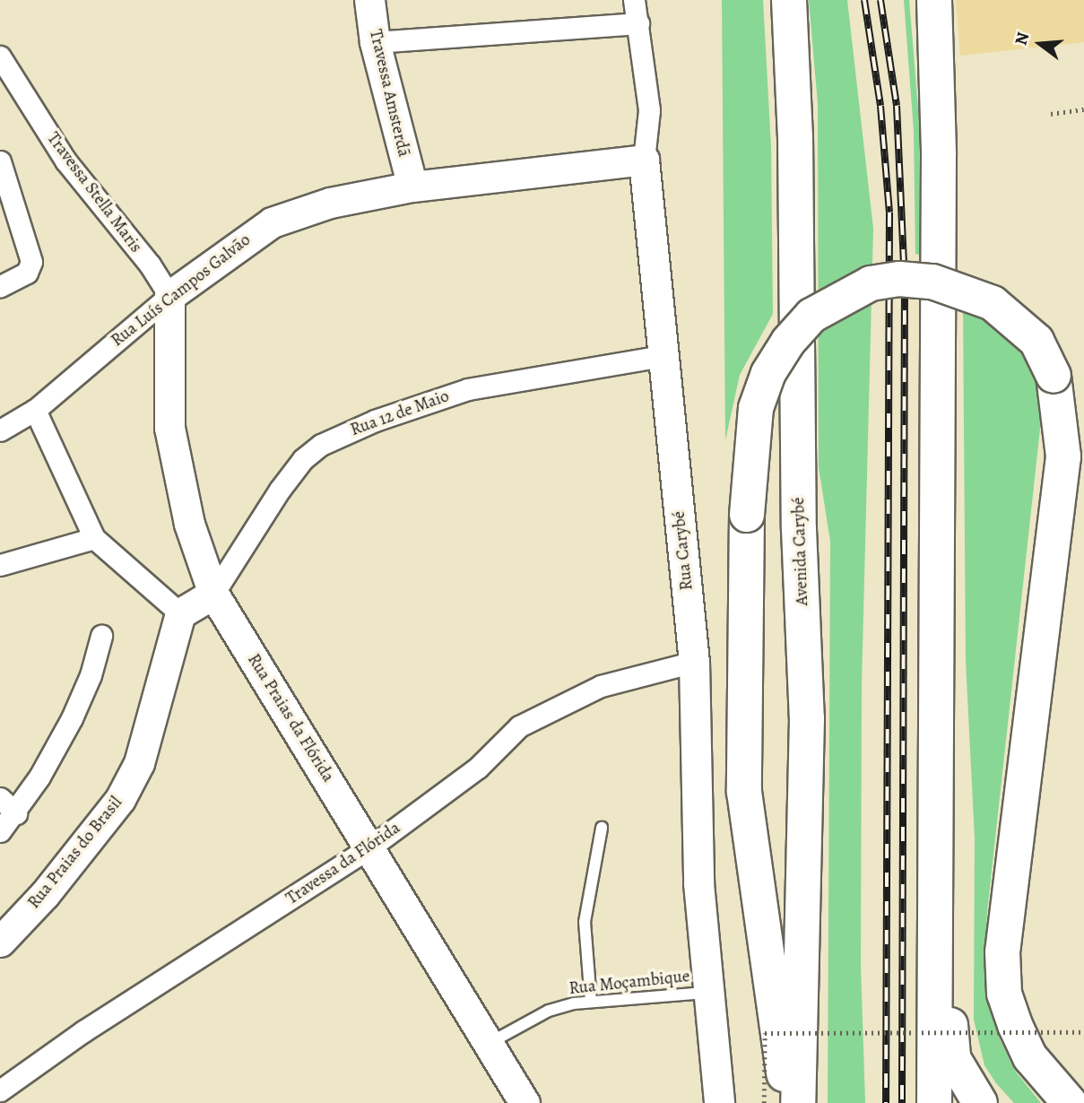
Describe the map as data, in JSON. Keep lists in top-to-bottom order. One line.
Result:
{"streets":{"highway":["Avenida Carybé"],"street":["Travessa Amsterdã","Travessa Stella Maris","Rua Luís Campos Galvão","Rua 12 de Maio","Rua Carybé","Rua Praias da Flórida","Rua Praias do Brasil","Travessa da Flórida"],"lane":["Rua Moçambique"]},"crossings":[["Travessa Amsterdã","Rua Luís Campos Galvão"],["Travessa Stella Maris","Rua Luís Campos Galvão"],["Travessa Stella Maris","Rua Praias da Flórida"],["Rua Luís Campos Galvão","Rua Carybé"],["Rua Luís Campos Galvão","Rua Praias da Flórida"],["Rua 12 de Maio","Rua Carybé"],["Rua 12 de Maio","Rua Praias da Flórida"],["Rua Carybé","Travessa da Flórida"],["Rua Carybé","Rua Moçambique"],["Rua Praias da Flórida","Travessa da Flórida"],["Rua Praias da Flórida","Rua Moçambique"]],"north":"left"}
